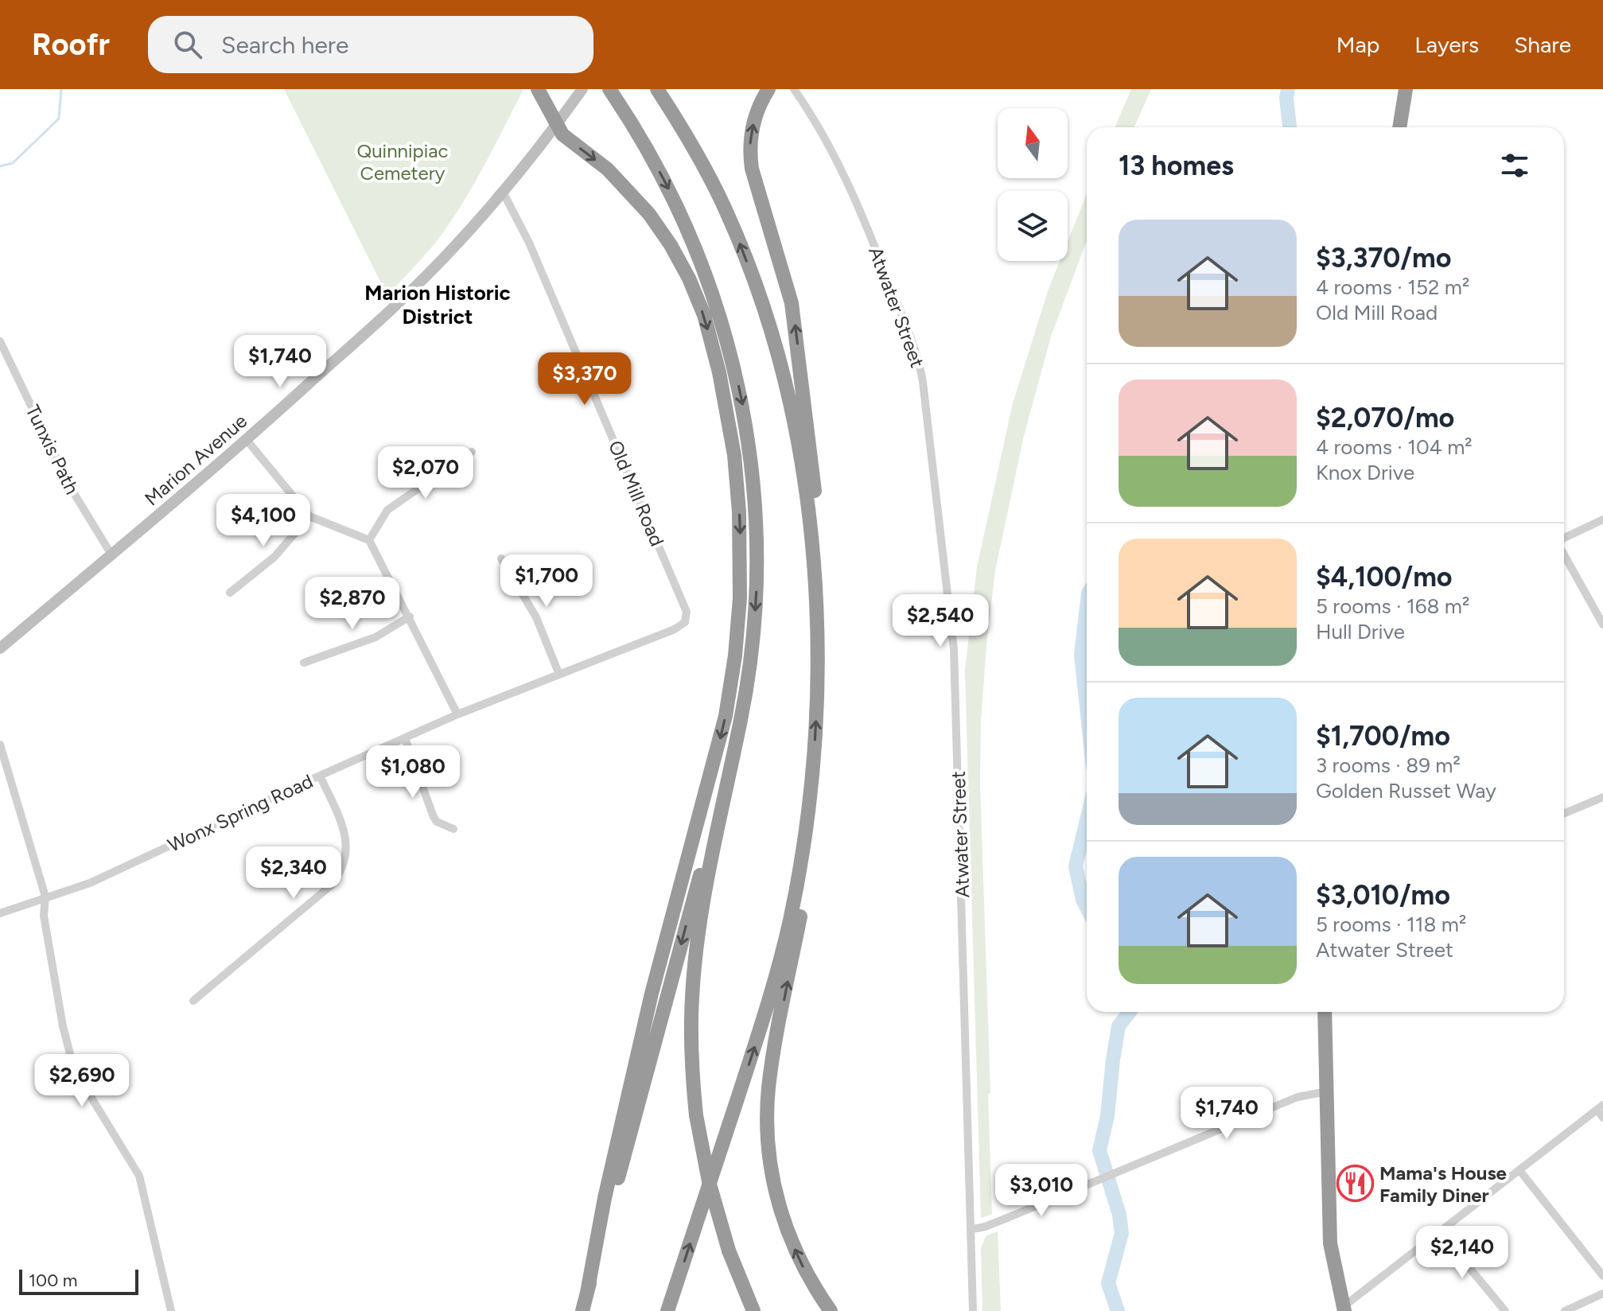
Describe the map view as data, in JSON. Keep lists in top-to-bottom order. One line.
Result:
{"streets":{"main road":["Marion Avenue"],"street":["Atwater Street","Tunxis Path","Old Mill Road","Wonx Spring Road"]},"crossings":[["Tunxis Path","Marion Avenue"],["Marion Avenue","Old Mill Road"],["Old Mill Road","Wonx Spring Road"]],"districts":["Marion Historic District"],"parks":["Quinnipiac Cemetery"],"places":{"restaurant":["Mama's House Family Diner"]},"scale_bar":"100 m","north":"top","page":{"header":"Roofr","search":"Search here","nav":["Map","Layers","Share"],"heading":"13 homes","list":[{"name":"$3,370/mo","note":"4 rooms · 152 m² · Old Mill Road"},{"name":"$2,070/mo","note":"4 rooms · 104 m² · Knox Drive"},{"name":"$4,100/mo","note":"5 rooms · 168 m² · Hull Drive"},{"name":"$1,700/mo","note":"3 rooms · 89 m² · Golden Russet Way"},{"name":"$3,010/mo","note":"5 rooms · 118 m² · Atwater Street"}],"price":["$1,740","$3,370","$2,070","$4,100","$1,700","$2,870","$2,540","$1,080","$2,340","$2,690","$1,740","$3,010","$2,140"],"scale":"100 m"}}
